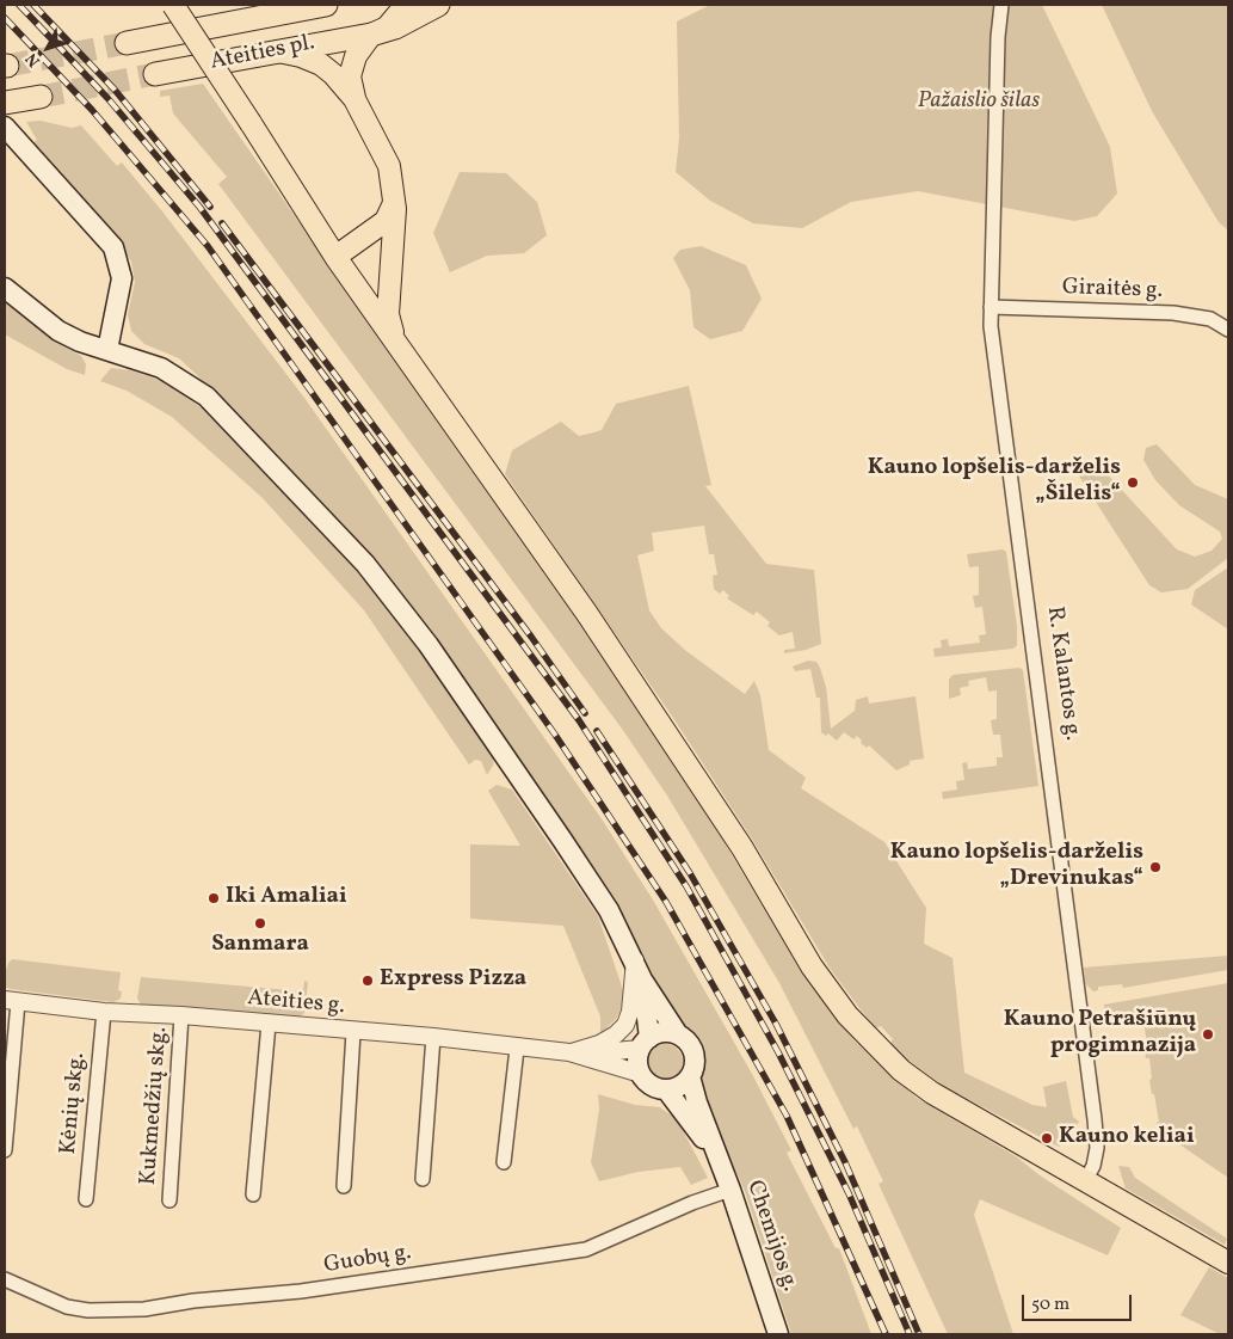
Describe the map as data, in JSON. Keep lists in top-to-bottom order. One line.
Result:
{"streets":{"highway":["Ateities pl."],"main road":["Chemijos g."],"street":["Giraitės g.","R. Kalantos g.","Ateities g.","Kėnių skg.","Kukmedžių skg.","Guobų g."]},"crossings":[["Giraitės g.","R. Kalantos g."],["Ateities g.","Kėnių skg."],["Ateities g.","Kukmedžių skg."],["Ateities g.","Chemijos g."],["Chemijos g.","Guobų g."]],"parks":["Pažaislio šilas"],"places":["Kauno lopšelis-darželis „Šilelis“","Kauno lopšelis-darželis „Drevinukas“","Iki Amaliai","Sanmara","Express Pizza","Kauno Petrašiūnų progimnazija","Kauno keliai"],"scale_bar":"50 m","north":"bottom left"}
